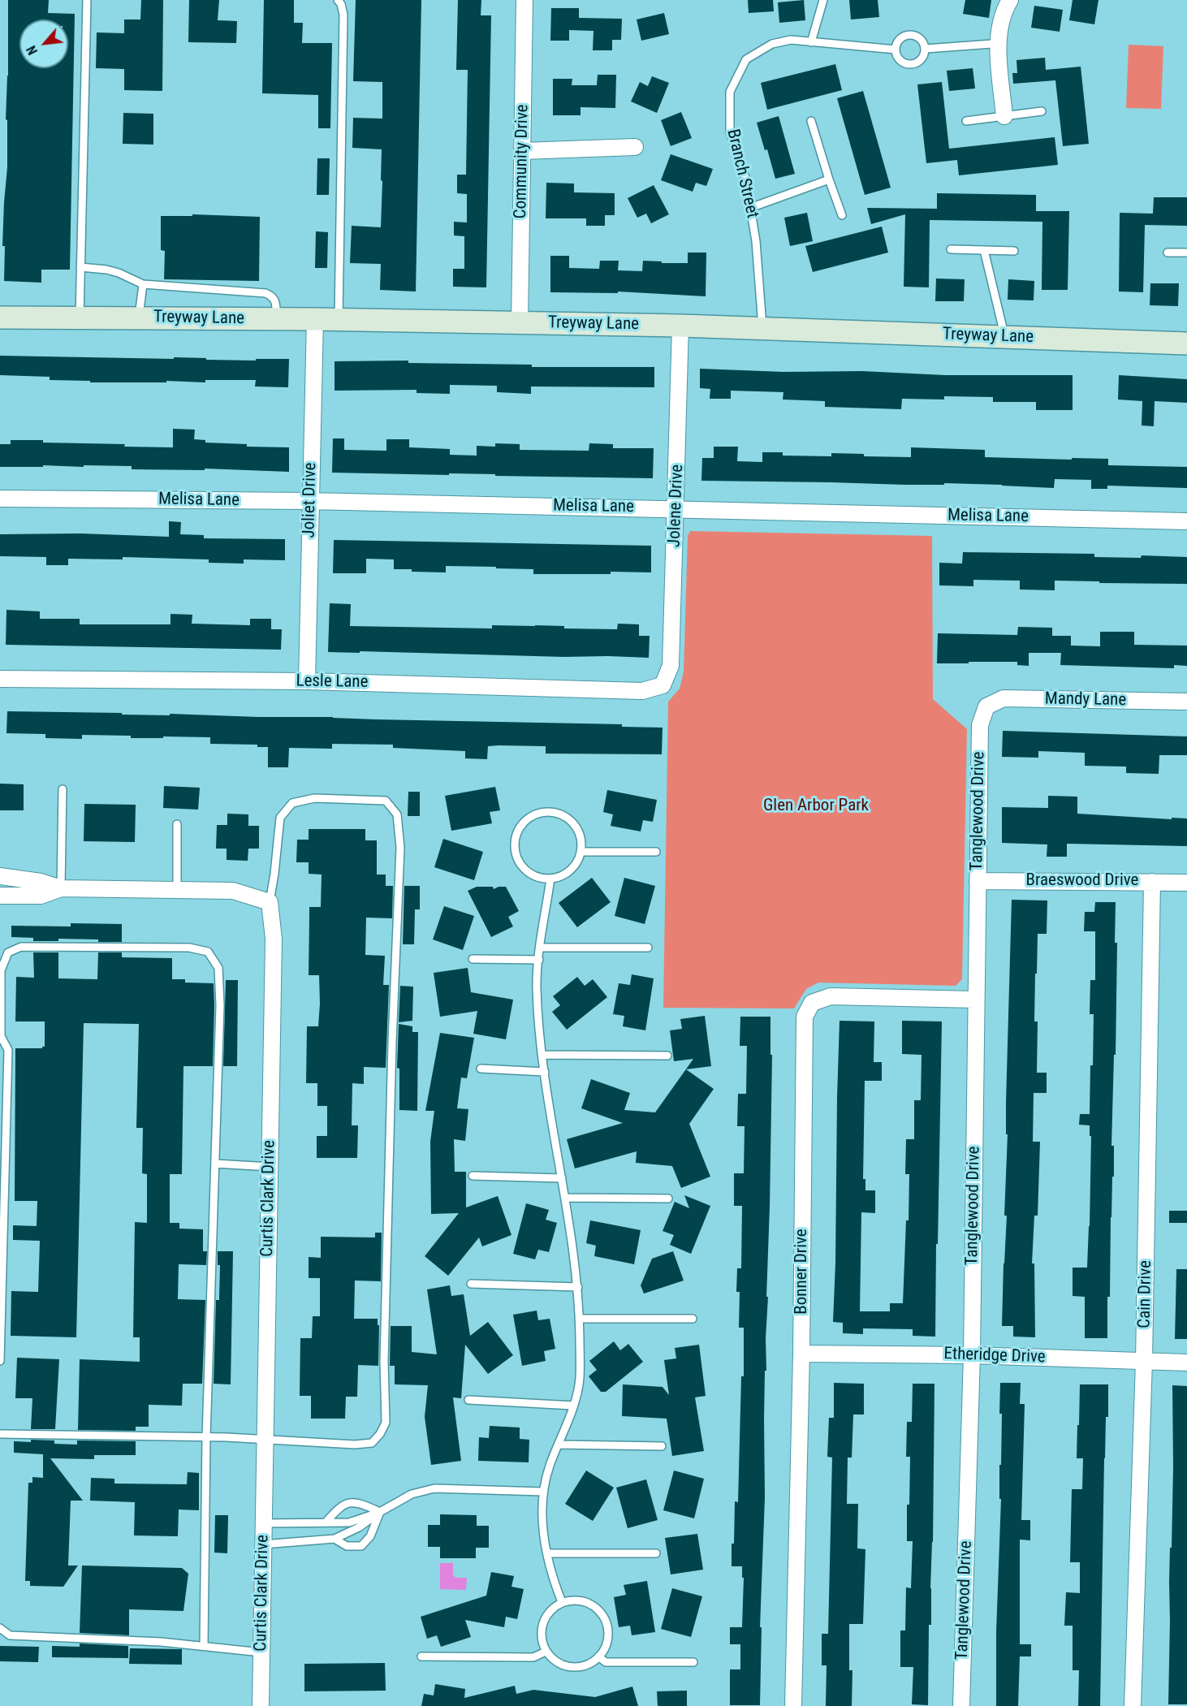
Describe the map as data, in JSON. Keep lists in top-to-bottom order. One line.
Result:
{"streets":{"street":["Community Drive","Treyway Lane","Melisa Lane","Joliet Drive","Jolene Drive","Lesle Lane","Mandy Lane","Tanglewood Drive","Braeswood Drive","Curtis Clark Drive","Bonner Drive","Cain Drive","Etheridge Drive"],"lane":["Branch Street"]},"crossings":[["Community Drive","Treyway Lane"],["Branch Street","Treyway Lane"],["Treyway Lane","Joliet Drive"],["Treyway Lane","Jolene Drive"],["Melisa Lane","Joliet Drive"],["Melisa Lane","Jolene Drive"],["Joliet Drive","Lesle Lane"],["Jolene Drive","Lesle Lane"],["Mandy Lane","Tanglewood Drive"],["Tanglewood Drive","Braeswood Drive"],["Tanglewood Drive","Bonner Drive"],["Tanglewood Drive","Etheridge Drive"],["Braeswood Drive","Cain Drive"],["Bonner Drive","Etheridge Drive"],["Cain Drive","Etheridge Drive"]],"parks":["Glen Arbor Park"],"north":"bottom left"}
